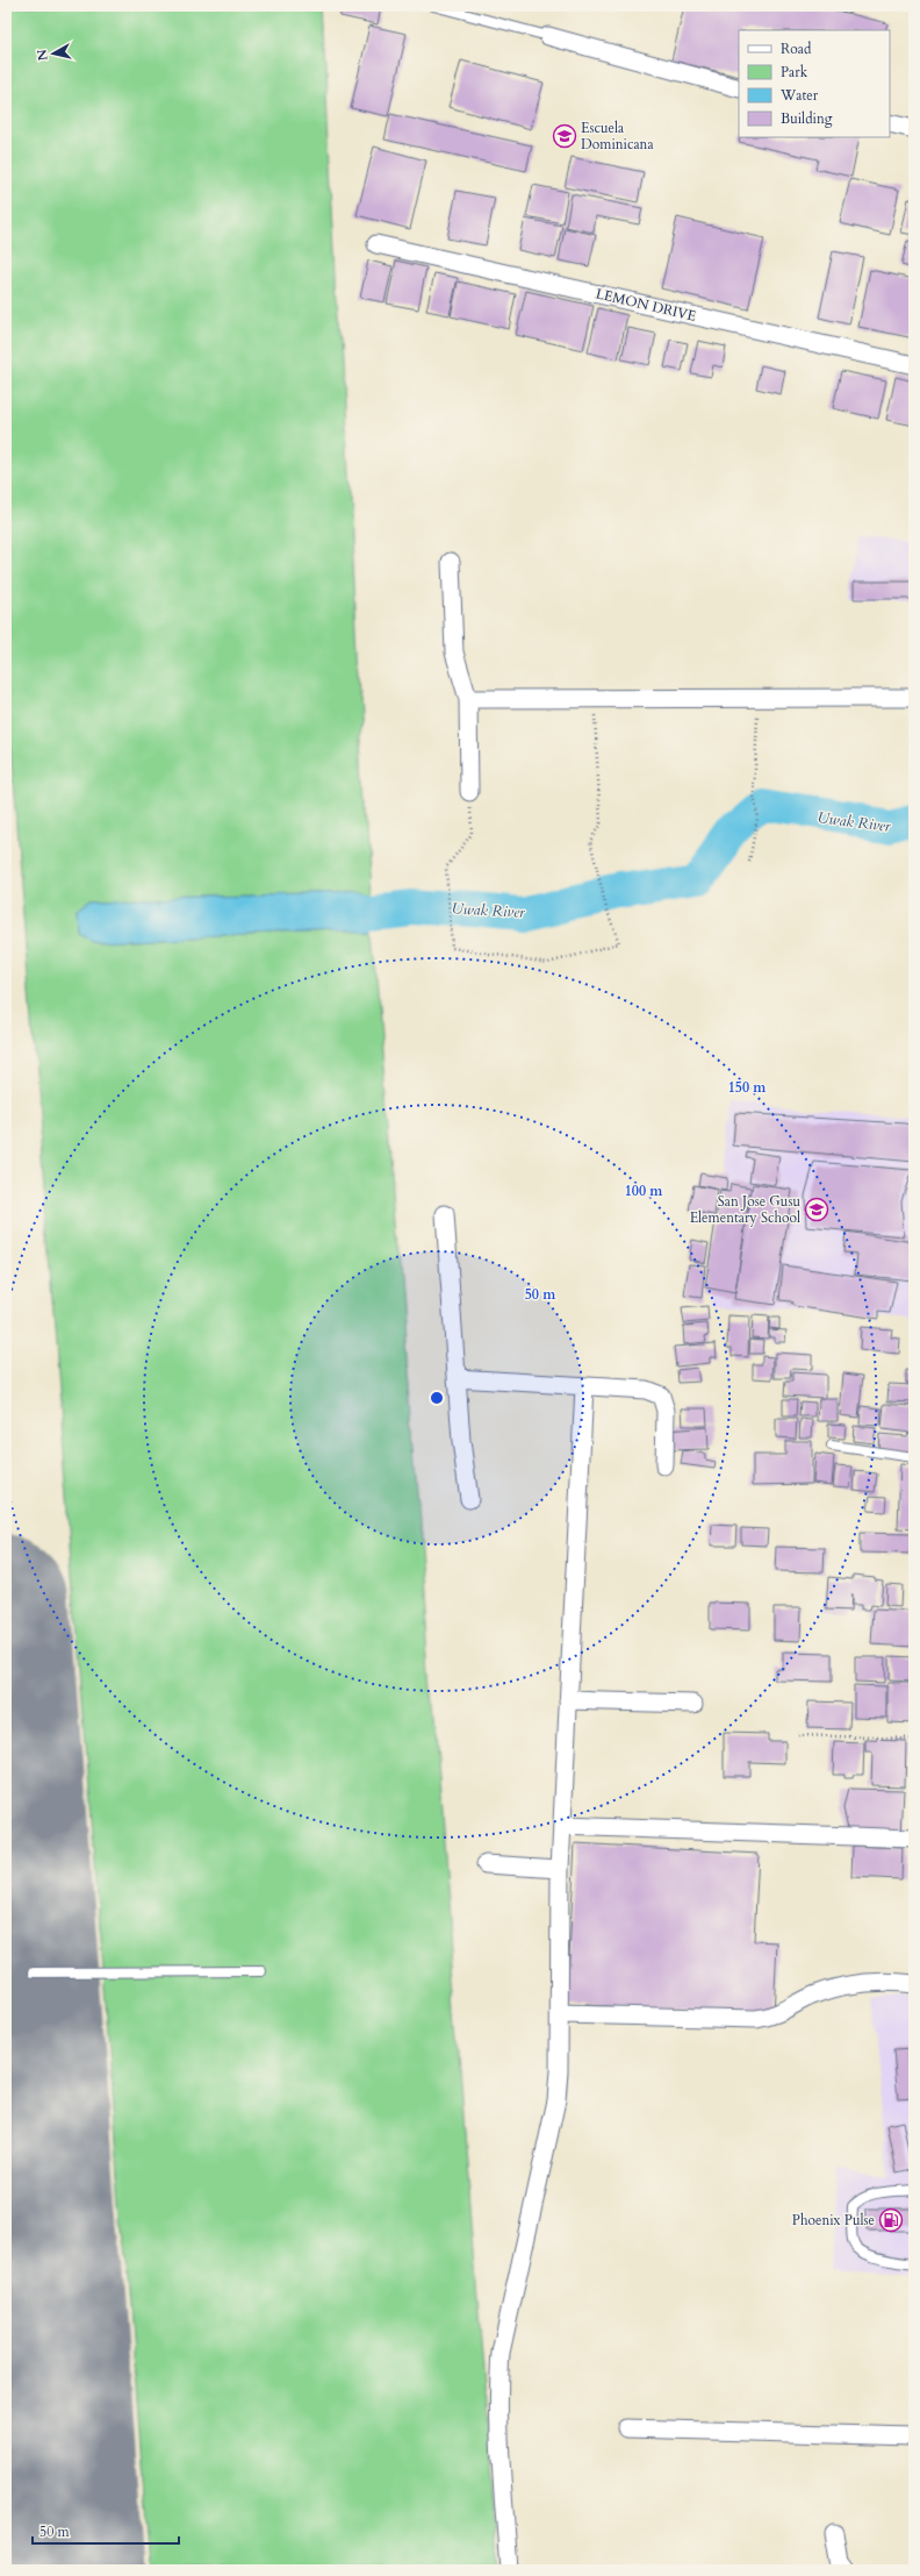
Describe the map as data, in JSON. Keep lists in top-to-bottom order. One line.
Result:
{"streets":{"street":["LEMON DRIVE"]},"water":["Uwak River"],"places":{"school or university":["Escuela Dominicana","San Jose Gusu Elementary School"],"fuel station":["Phoenix Pulse"]},"legend":["Road","Park","Water","Building"],"scale_bar":"50 m","north":"left","rings":["150 m","100 m","50 m"]}
